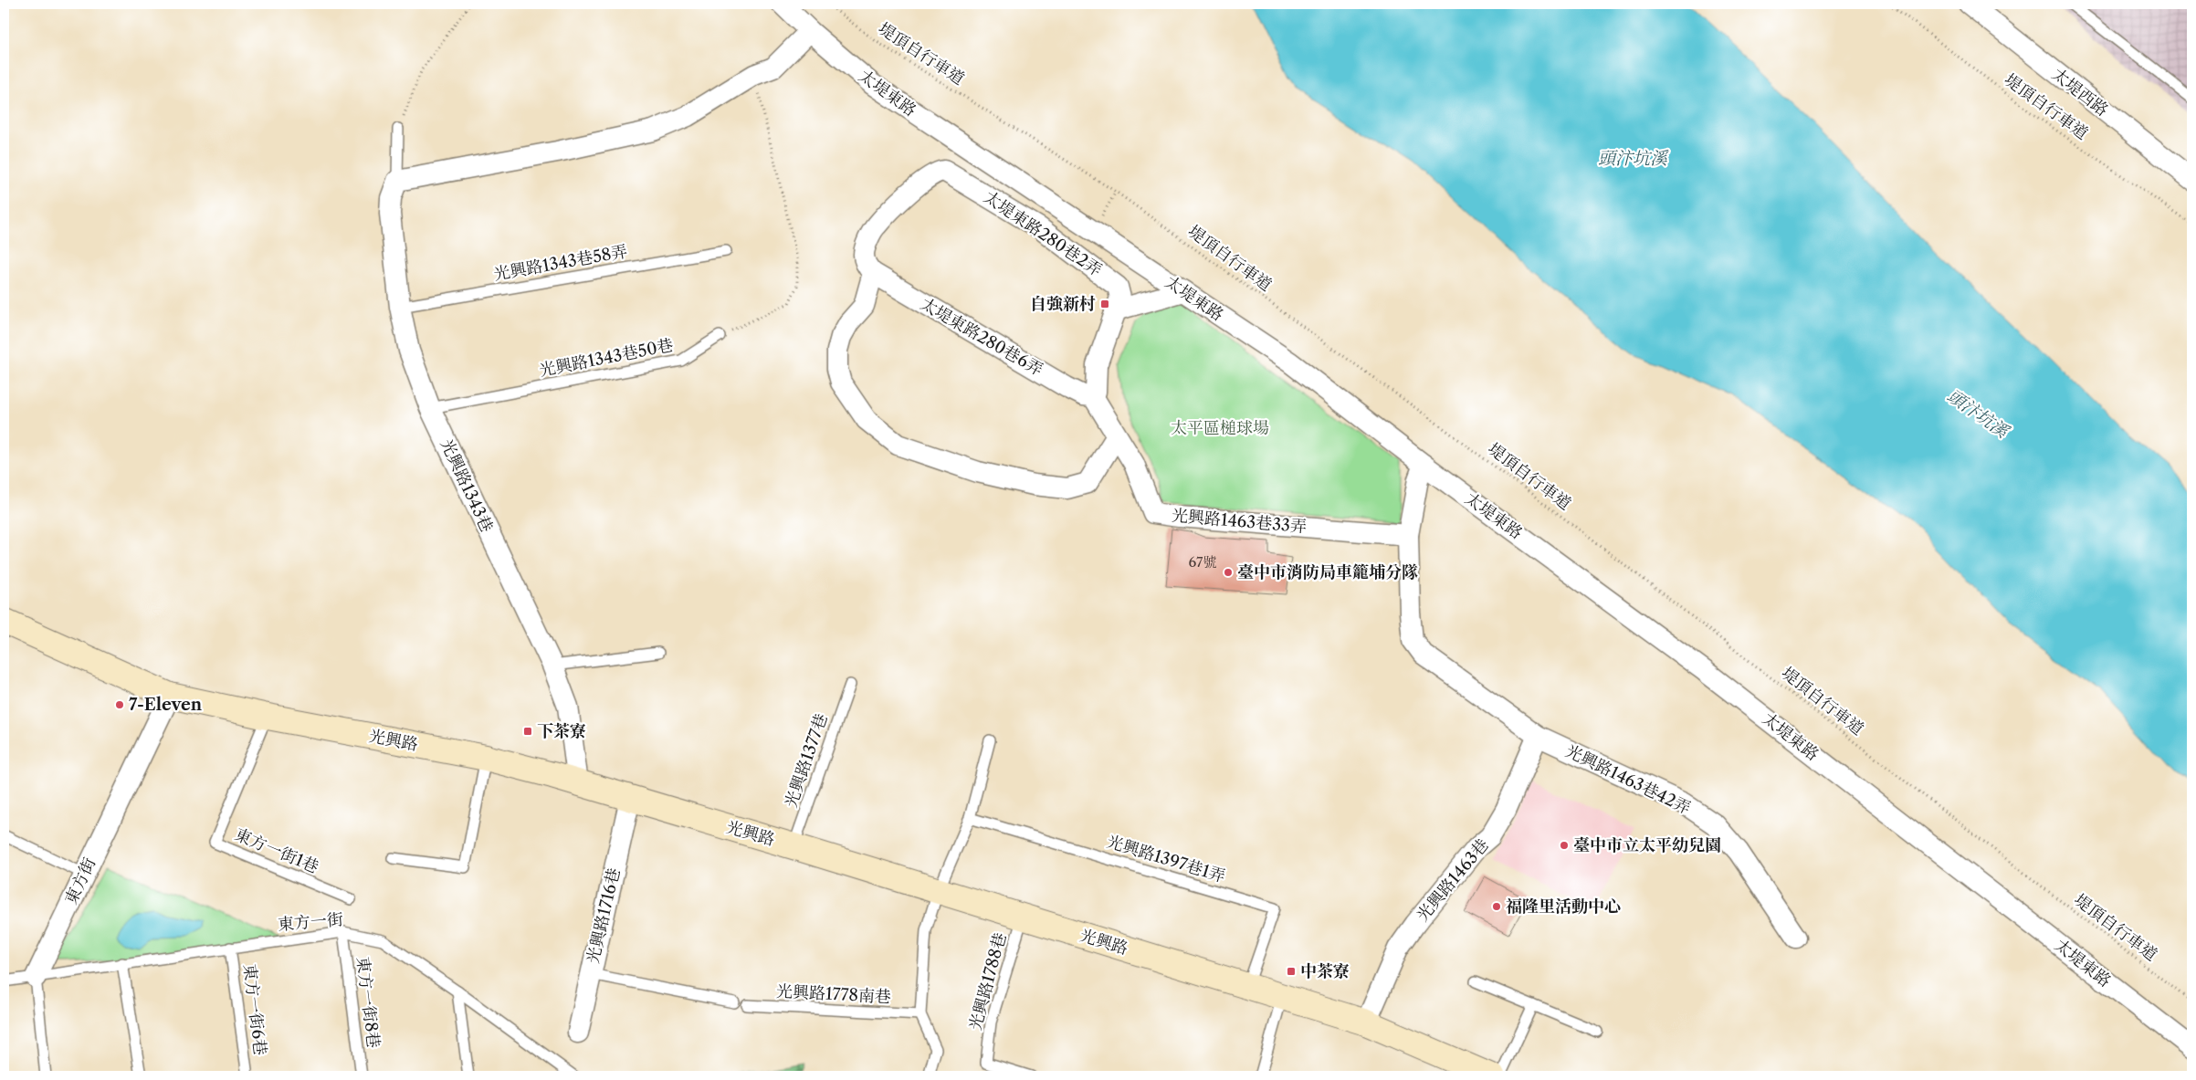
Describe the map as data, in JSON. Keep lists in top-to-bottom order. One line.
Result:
{"streets":{"main road":["光興路"],"street":["太堤西路","太堤東路","太堤東路280巷2弄","太堤東路280巷6弄","光興路1343巷","光興路1463巷33弄","光興路1463巷42弄","光興路1463巷","東方街","光興路1716巷"],"lane":["光興路1343巷58弄","光興路1343巷50巷","光興路1377巷","東方一街1巷","光興路1397巷1弄","東方一街","光興路1788巷","光興路1778南巷","東方一街8巷","東方一街6巷"],"path":["堤頂自行車道"]},"crossings":[["太堤東路280巷2弄","太堤東路280巷6弄"],["光興路1343巷58弄","光興路1343巷"],["太堤東路280巷6弄","光興路1463巷33弄"],["光興路1343巷50巷","光興路1343巷"],["光興路1343巷","光興路"],["光興路","光興路1377巷"],["光興路","東方一街1巷"],["光興路","光興路1397巷1弄"],["光興路","光興路1463巷"],["光興路","東方街"],["光興路","光興路1716巷"],["光興路","光興路1788巷"],["光興路1463巷42弄","光興路1463巷"],["東方街","東方一街"],["東方一街","東方一街8巷"],["東方一街","東方一街6巷"]],"water":["頭汴坑溪"],"parks":["太平區槌球場"],"places":{"transit":["自強新村","下茶寮","中茶寮"],"other":["臺中市消防局車籠埔分隊","7-Eleven","臺中市立太平幼兒園","福隆里活動中心"]},"house_numbers":["67號"]}
